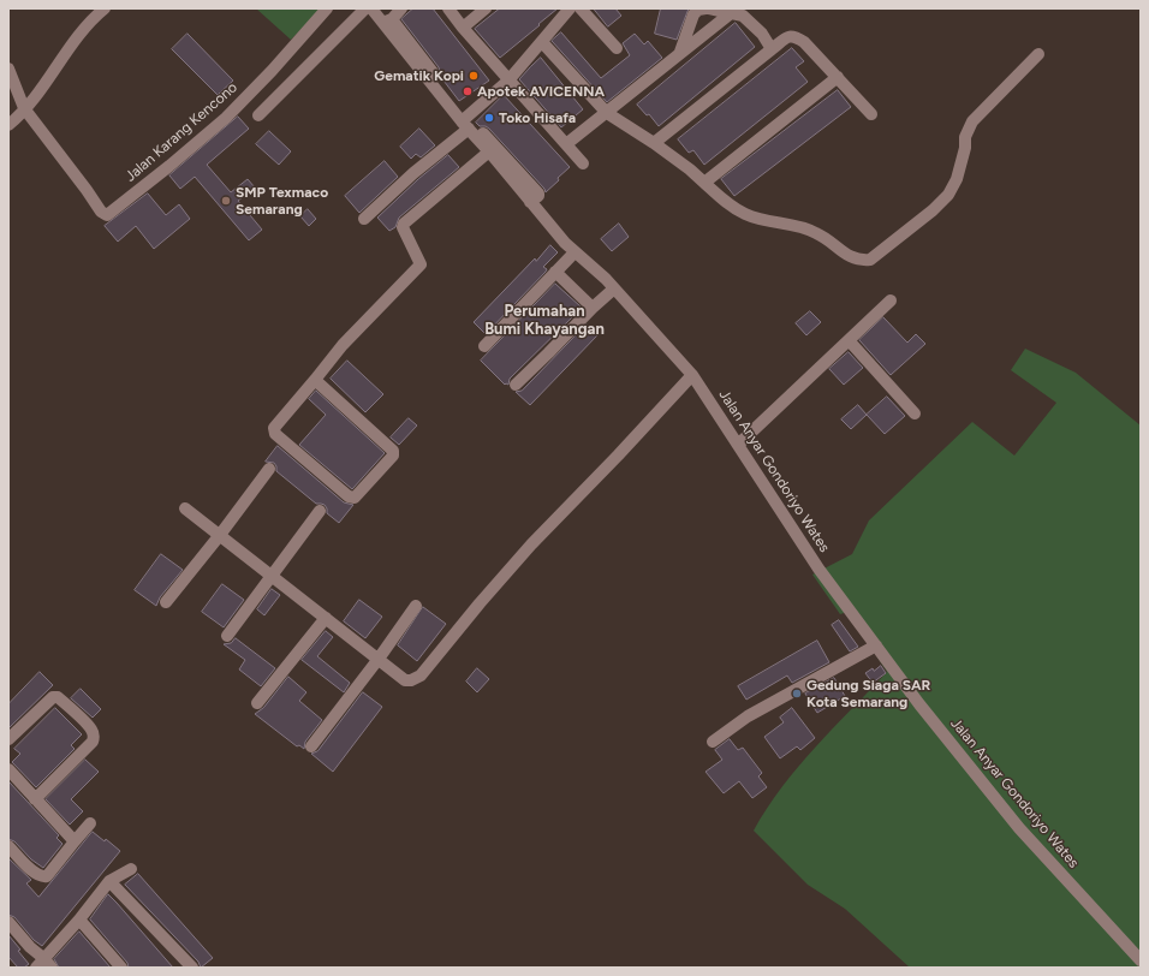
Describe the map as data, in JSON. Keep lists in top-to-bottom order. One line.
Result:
{"streets":{"street":["Jalan Karang Kencono","Jalan Anyar Gondoriyo Wates"]},"districts":["Perumahan Bumi Khayangan"],"places":["Gematik Kopi","Apotek AVICENNA","Toko Hisafa","SMP Texmaco Semarang","Gedung Siaga SAR Kota Semarang"]}
